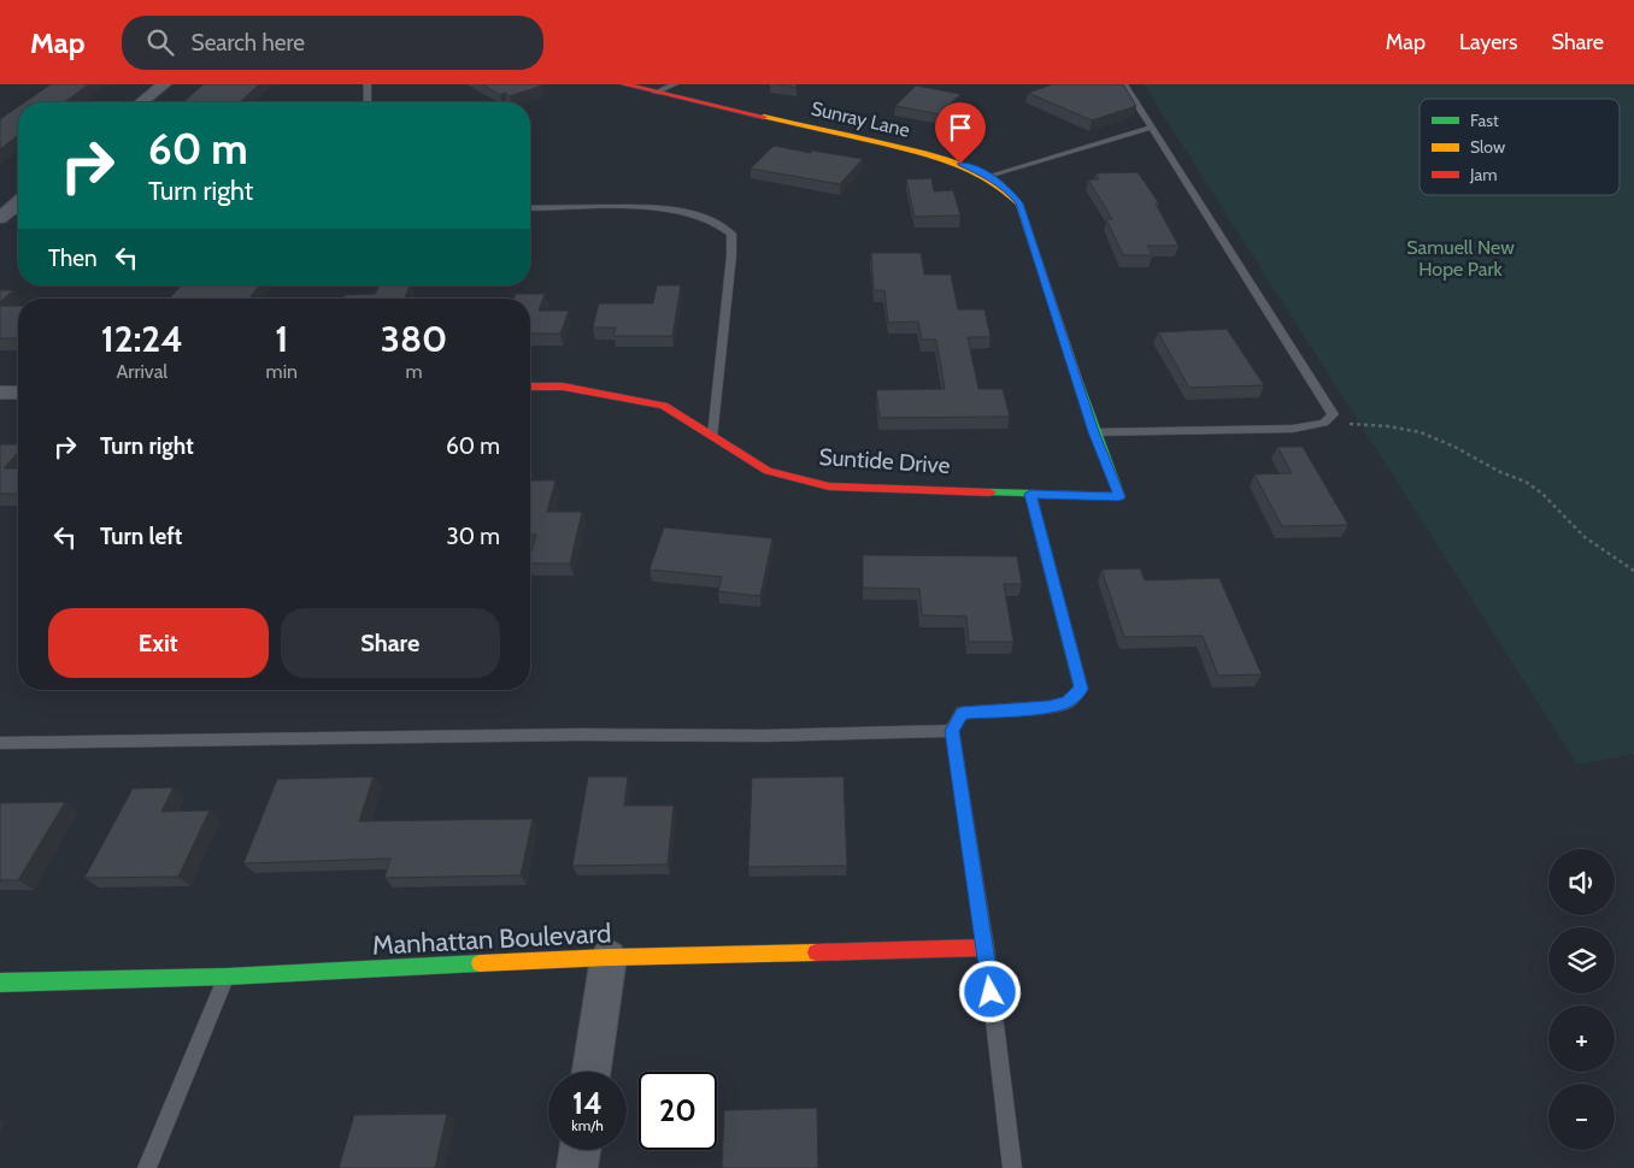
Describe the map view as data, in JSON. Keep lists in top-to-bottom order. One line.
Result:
{"streets":{"street":["Sunray Lane","Suntide Drive","Manhattan Boulevard"]},"crossings":[["Sunray Lane","Suntide Drive"]],"parks":["Samuell New Hope Park"],"legend":["Fast","Slow","Jam"],"page":{"header":"Map","search":"Search here","nav":["Map","Layers","Share"],"turn":["60 m","Turn right"],"then":"Then","eta":["12:24","Arrival","1","min","380","m"],"list":[{"name":"Turn right","value":"60 m"},{"name":"Turn left","value":"30 m"}],"buttons":["Exit","Share"],"map_buttons":["+","−"],"speed":"14 km/h","limit":"20"}}
